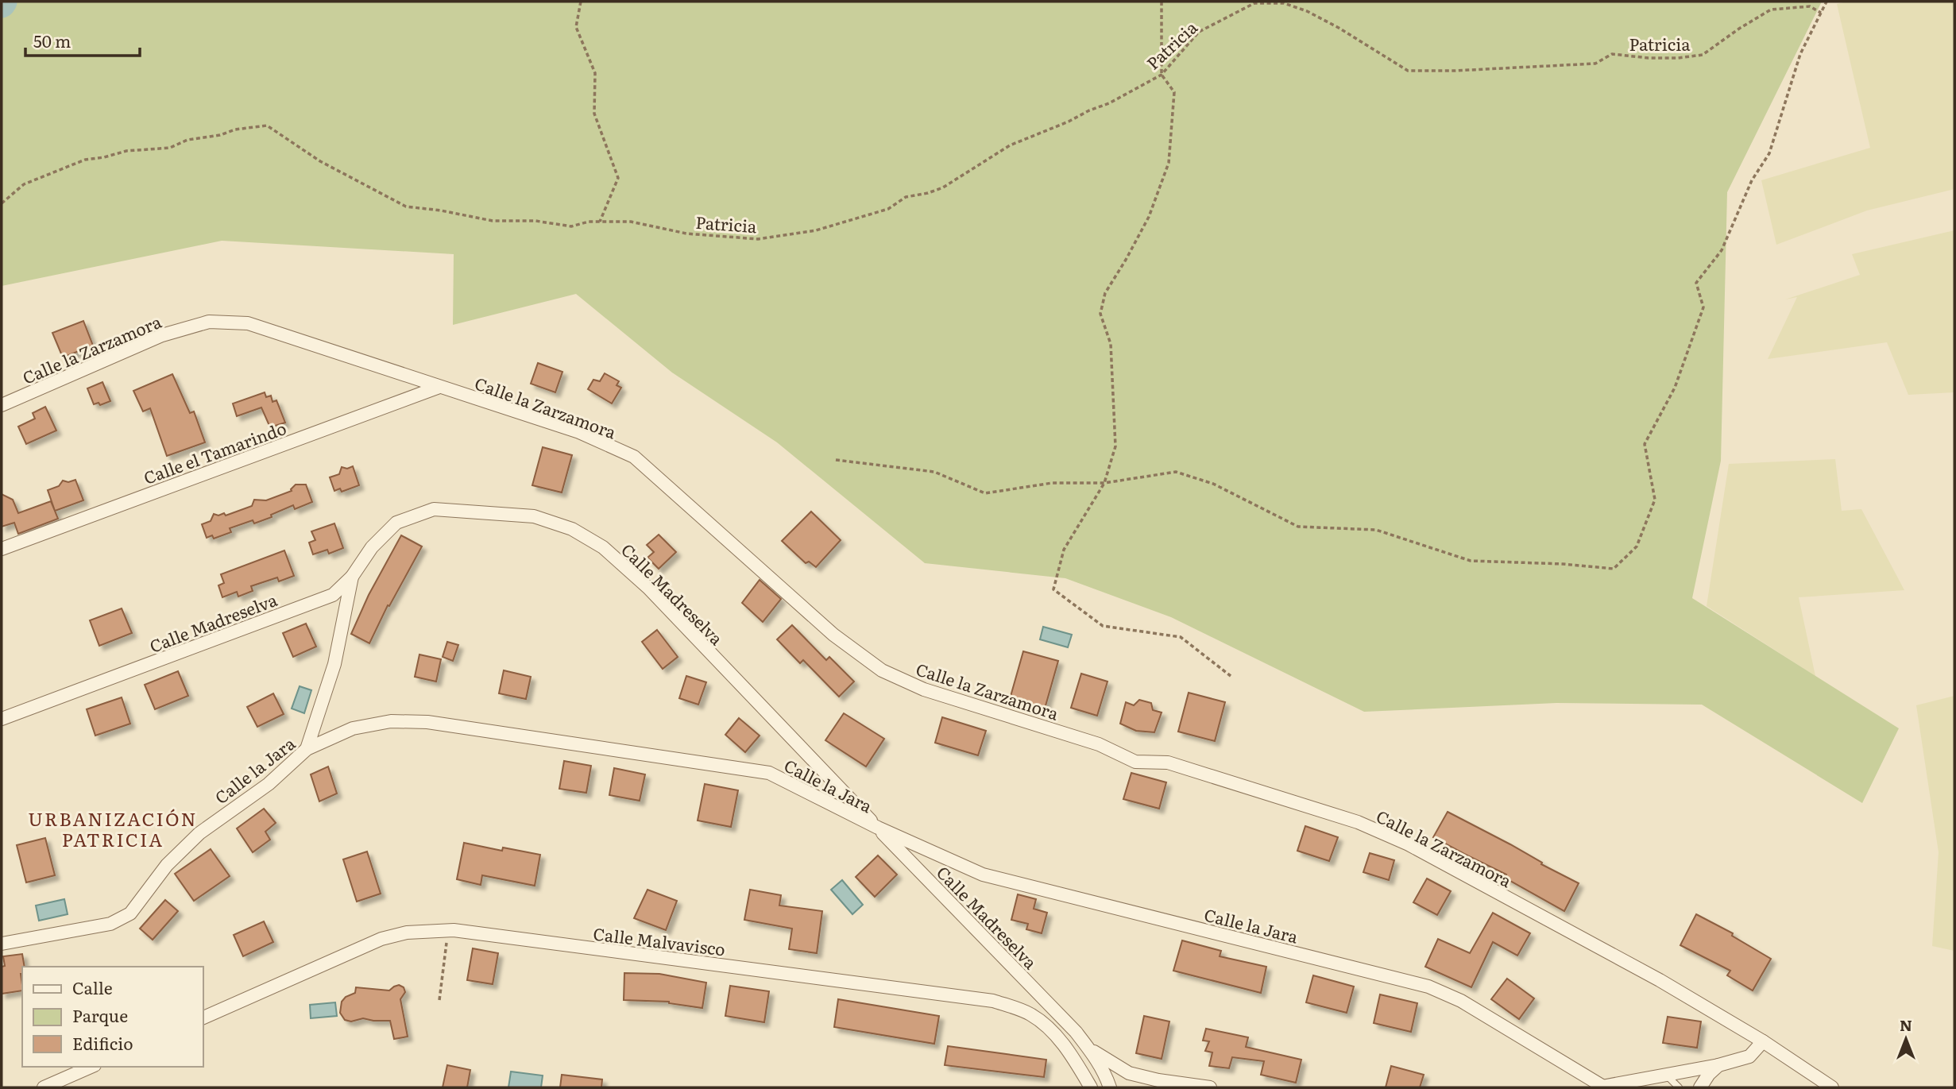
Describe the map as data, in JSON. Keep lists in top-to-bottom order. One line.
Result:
{"streets":{"street":["Calle la Zarzamora","Calle el Tamarindo","Calle Madreselva","Calle la Jara","Calle Malvavisco"],"path":["Patricia"]},"crossings":[["Calle la Zarzamora","Calle el Tamarindo"],["Calle Madreselva","Calle la Jara"]],"districts":["URBANIZACIÓN PATRICIA"],"legend":["Calle","Parque","Edificio"],"scale_bar":"50 m","north":"top"}
